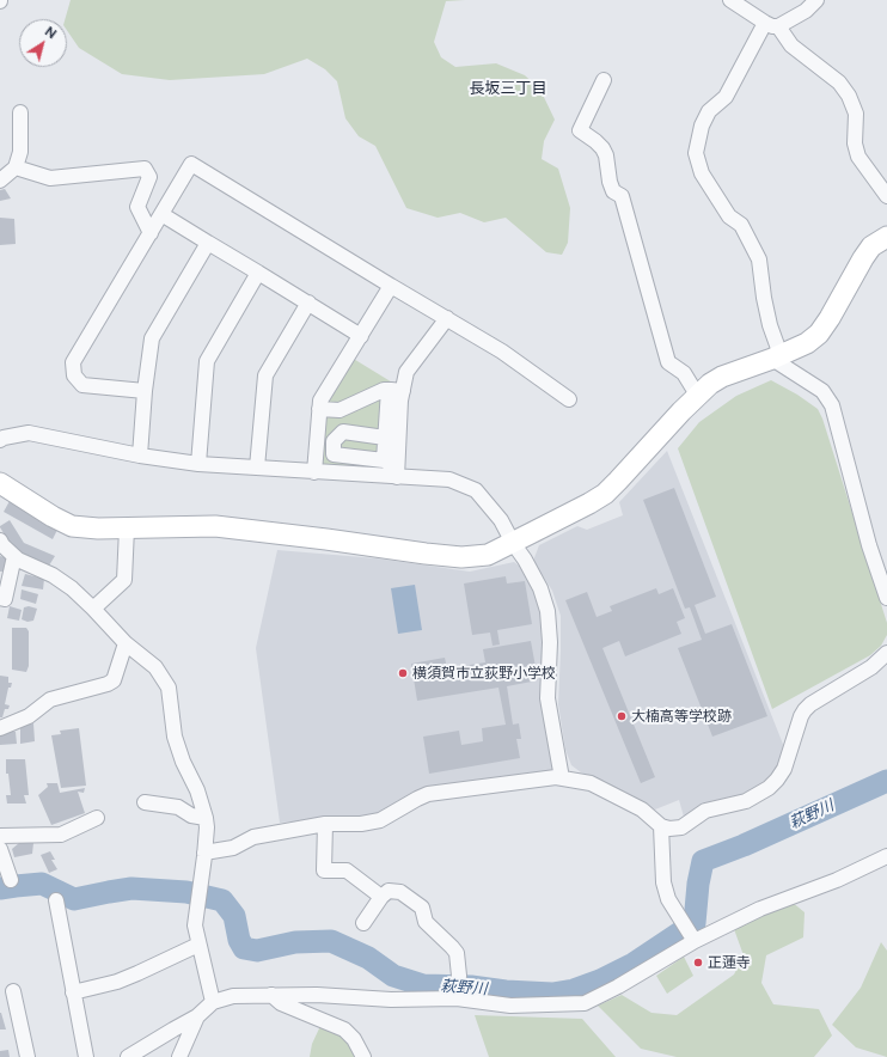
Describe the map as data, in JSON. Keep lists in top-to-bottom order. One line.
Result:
{"districts":["長坂三丁目"],"water":["萩野川"],"places":["横須賀市立荻野小学校","大楠高等学校跡","正蓮寺"],"north":"top right"}
